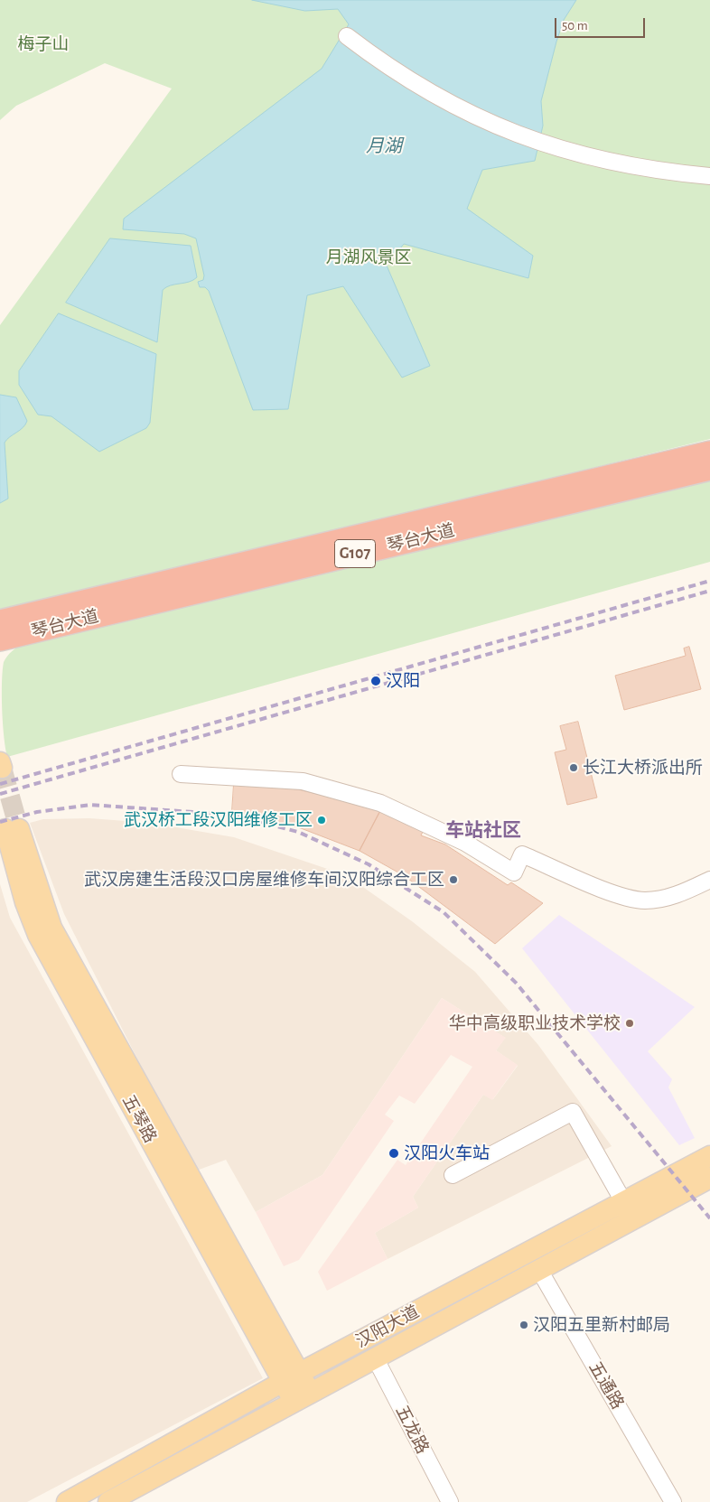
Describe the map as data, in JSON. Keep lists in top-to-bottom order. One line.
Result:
{"streets":{"highway":["琴台大道","G107"],"main road":["五琴路","汉阳大道"],"street":["五通路","五龙路"]},"crossings":[["五琴路","汉阳大道"],["汉阳大道","五通路"],["汉阳大道","五龙路"]],"districts":["车站社区"],"water":["月湖"],"parks":["梅子山","月湖风景区"],"places":["汉阳","长江大桥派出所","武汉桥工段汉阳维修工区","武汉房建生活段汉口房屋维修车间汉阳综合工区","华中高级职业技术学校","汉阳火车站","汉阳五里新村邮局"],"scale_bar":"50 m"}
